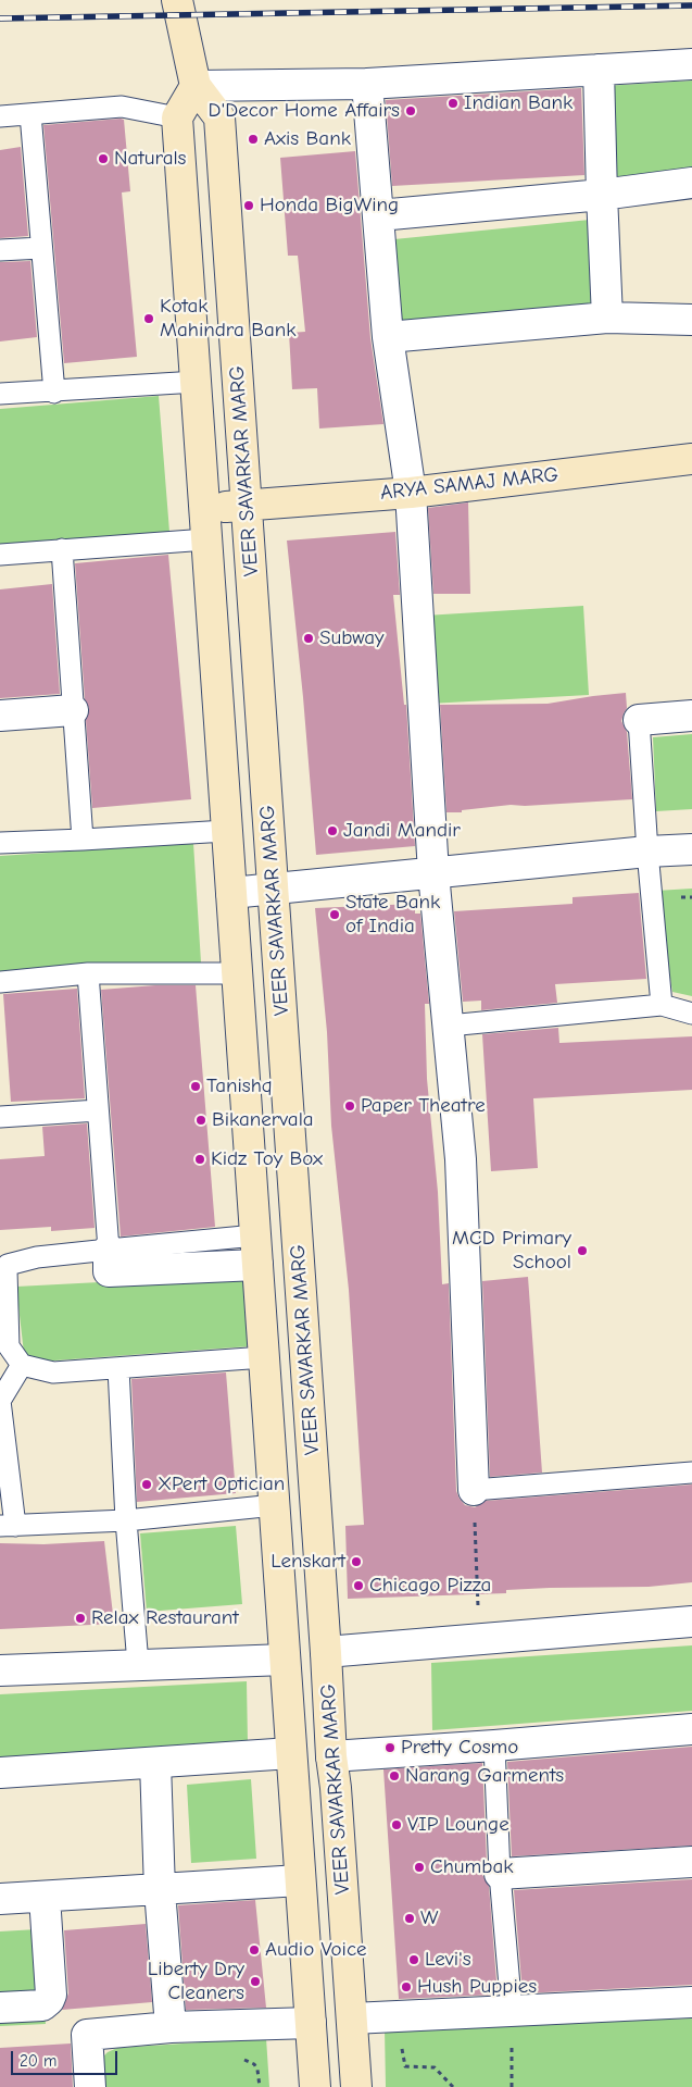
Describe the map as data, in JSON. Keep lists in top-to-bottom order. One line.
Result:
{"streets":{"street":["VEER SAVARKAR MARG","ARYA SAMAJ MARG"]},"crossings":[["VEER SAVARKAR MARG","ARYA SAMAJ MARG"]],"places":["Indian Bank","D'Decor Home Affairs","Axis Bank","Naturals","Honda BigWing","Kotak Mahindra Bank","Subway","Jandi Mandir","State Bank of India","Tanishq","Paper Theatre","Bikanervala","Kidz Toy Box","MCD Primary School","XPert Optician","Lenskart","Chicago Pizza","Relax Restaurant","Pretty Cosmo","Narang Garments","VIP Lounge","Chumbak","W","Audio Voice","Levi's","Liberty Dry Cleaners","Hush Puppies"],"scale_bar":"20 m"}
